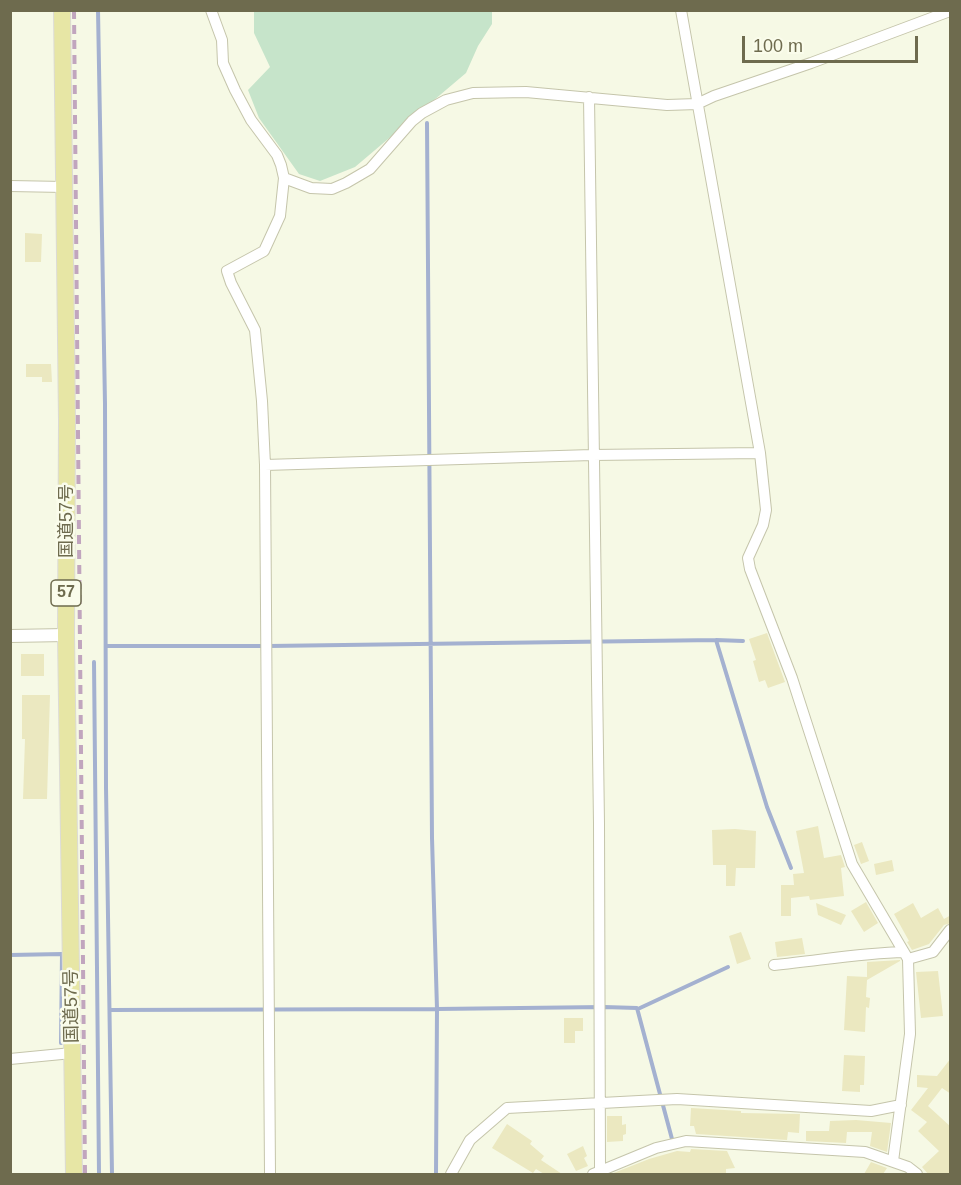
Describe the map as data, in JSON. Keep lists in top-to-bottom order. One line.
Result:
{"streets":{"highway":["国道57号","57"]},"scale_bar":"100 m"}
